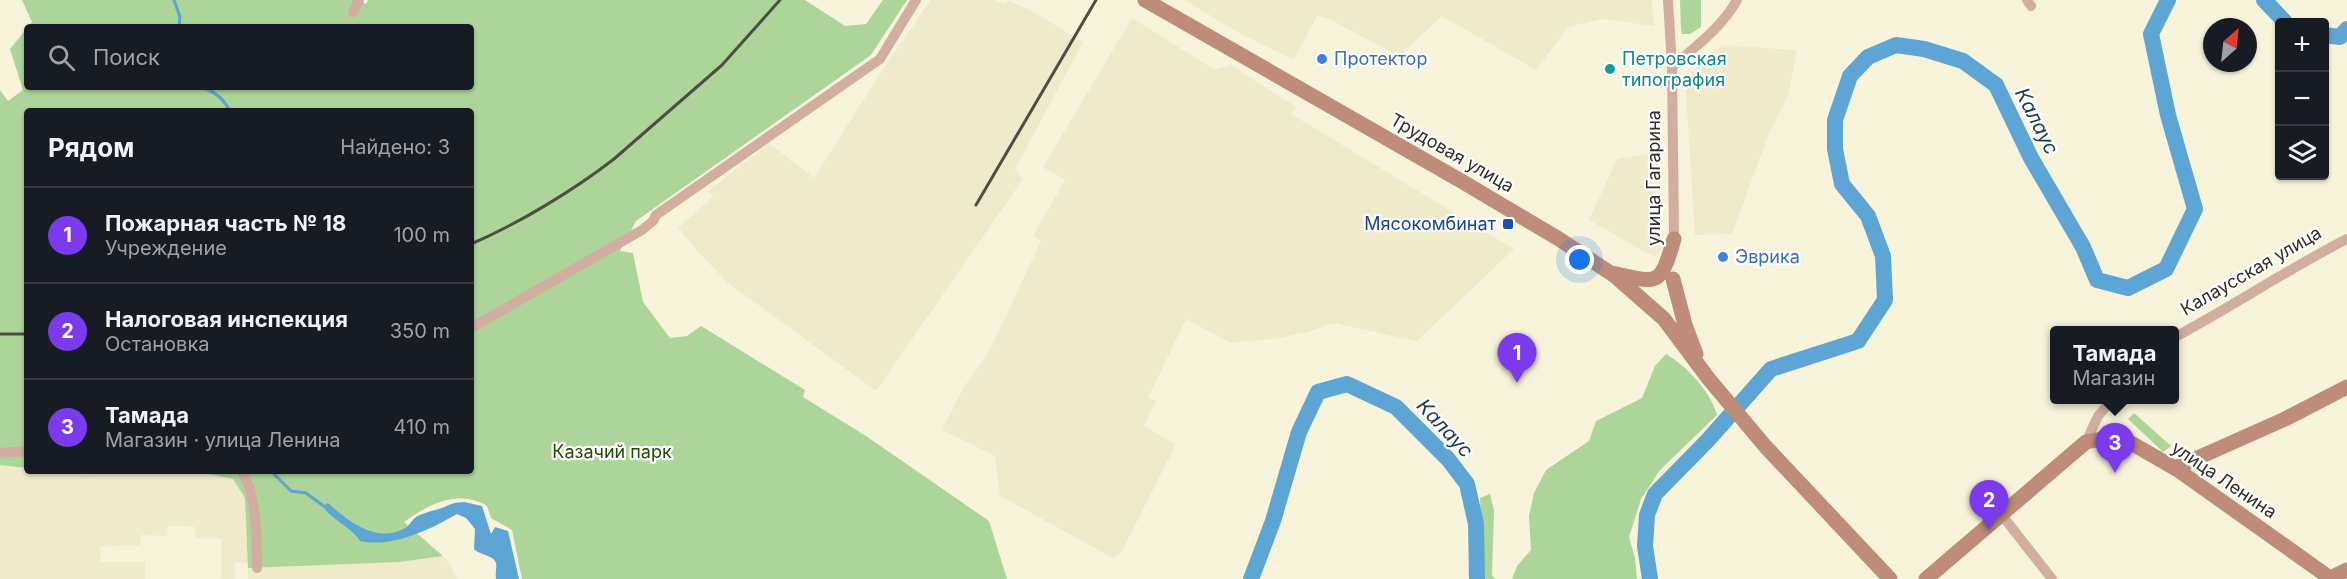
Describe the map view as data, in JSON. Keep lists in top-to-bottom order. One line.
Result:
{"streets":{"main road":["Трудовая улица","улица Гагарина","улица Ленина"],"street":["Калаусская улица"]},"crossings":[["Трудовая улица","улица Гагарина"]],"water":["Калаус"],"parks":["Казачий парк"],"places":{"other":["Протектор","Петровская типография","Эврика"],"transit":["Мясокомбинат"]},"north":"top right","page":{"map_buttons":["+","−"],"search":"Поиск","heading":["Рядом","Найдено: 3"],"list":[{"mark":"1","name":"Пожарная часть № 18","note":"Учреждение","value":"100 m"},{"mark":"2","name":"Налоговая инспекция","note":"Остановка","value":"350 m"},{"mark":"3","name":"Тамада","note":"Магазин · улица Ленина","value":"410 m"}],"popup":["Тамада","Магазин"],"pins":["1","3","2"]}}
